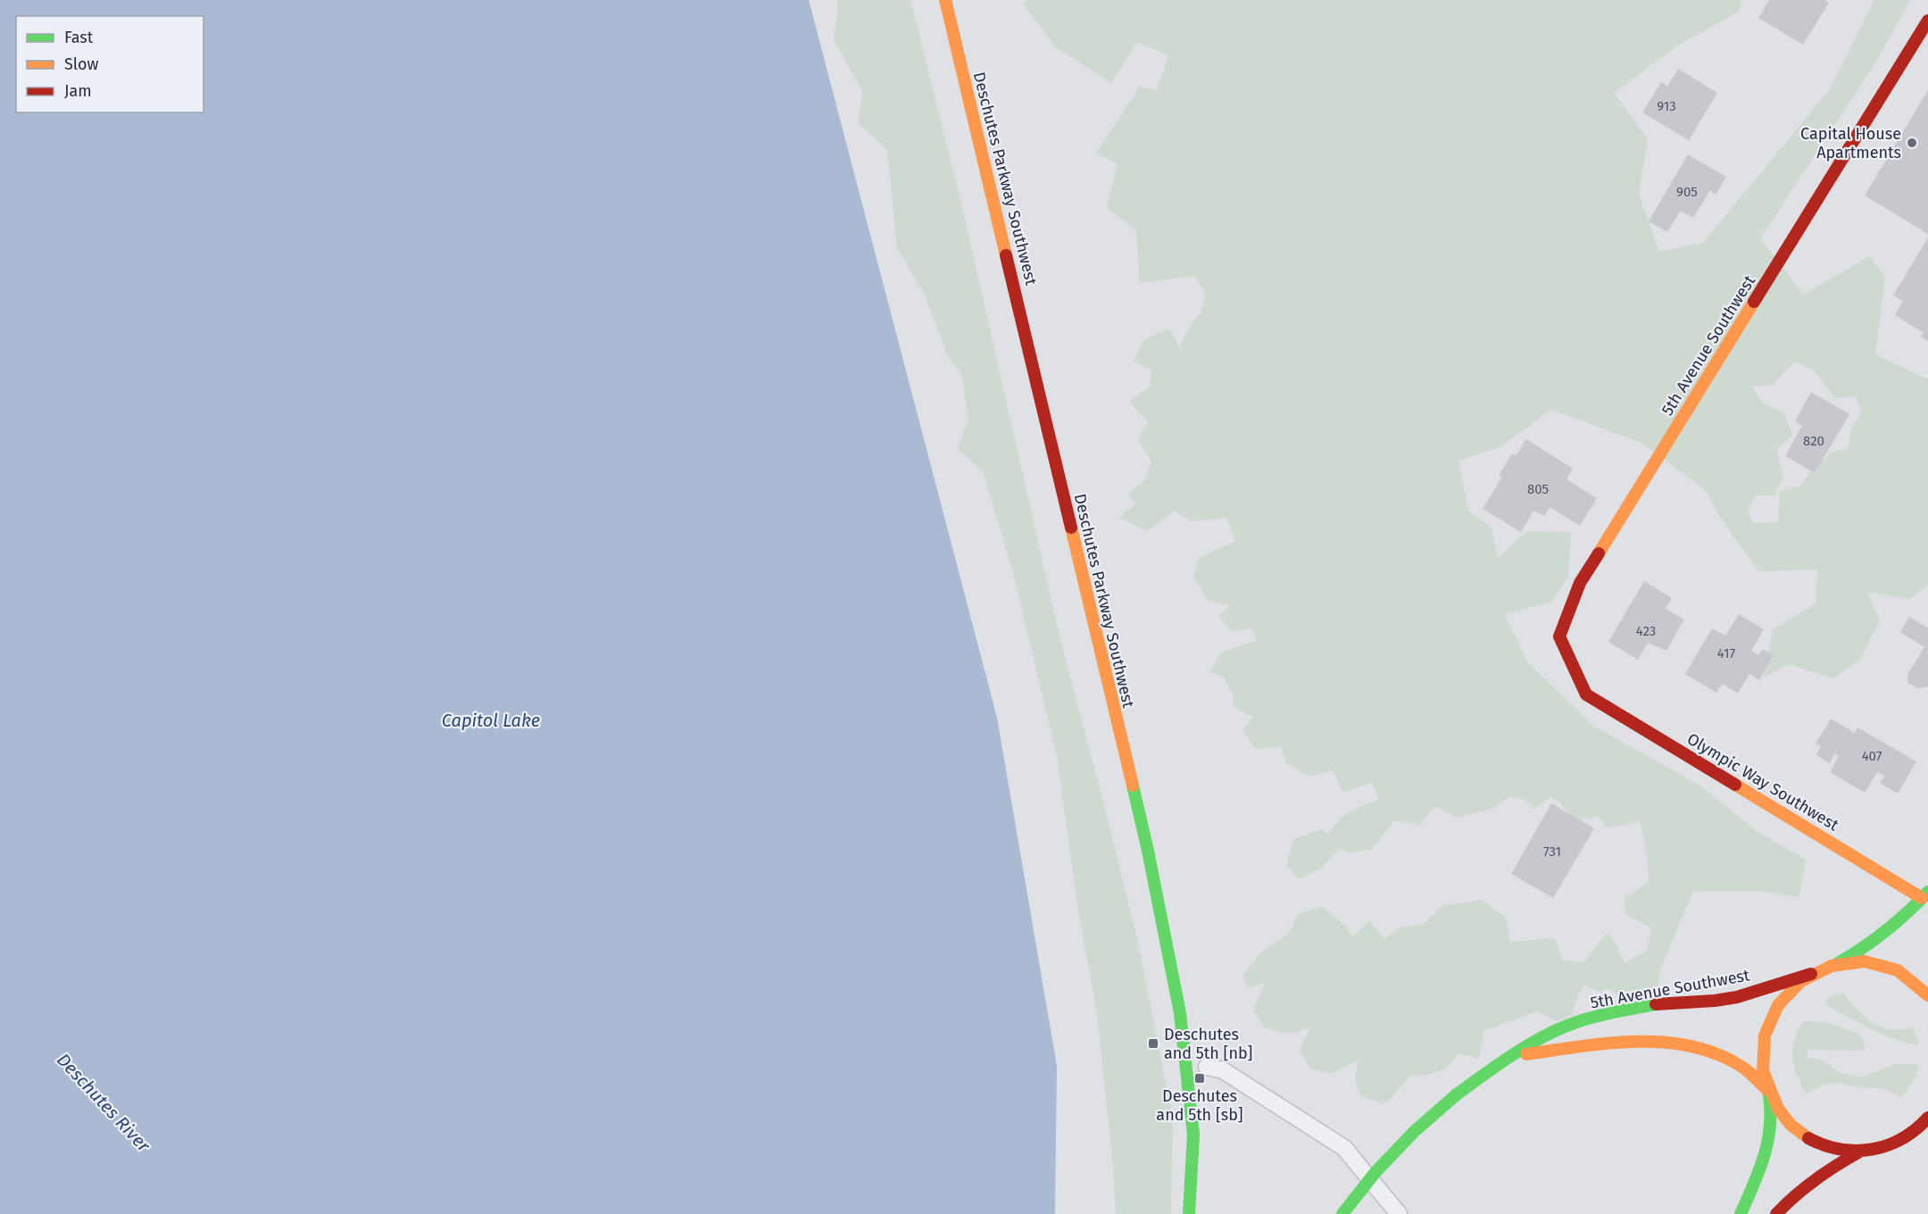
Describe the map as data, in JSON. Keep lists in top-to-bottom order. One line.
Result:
{"streets":{"street":["Deschutes Parkway Southwest","5th Avenue Southwest","Olympic Way Southwest"]},"crossings":[["5th Avenue Southwest","Olympic Way Southwest"]],"water":["Capitol Lake","Deschutes River"],"places":{"other":["Capital House Apartments"],"transit":["Deschutes and 5th [nb]","Deschutes and 5th [sb]"]},"house_numbers":["913","905","820","805","423","417","407","731"],"legend":["Fast","Slow","Jam"]}
